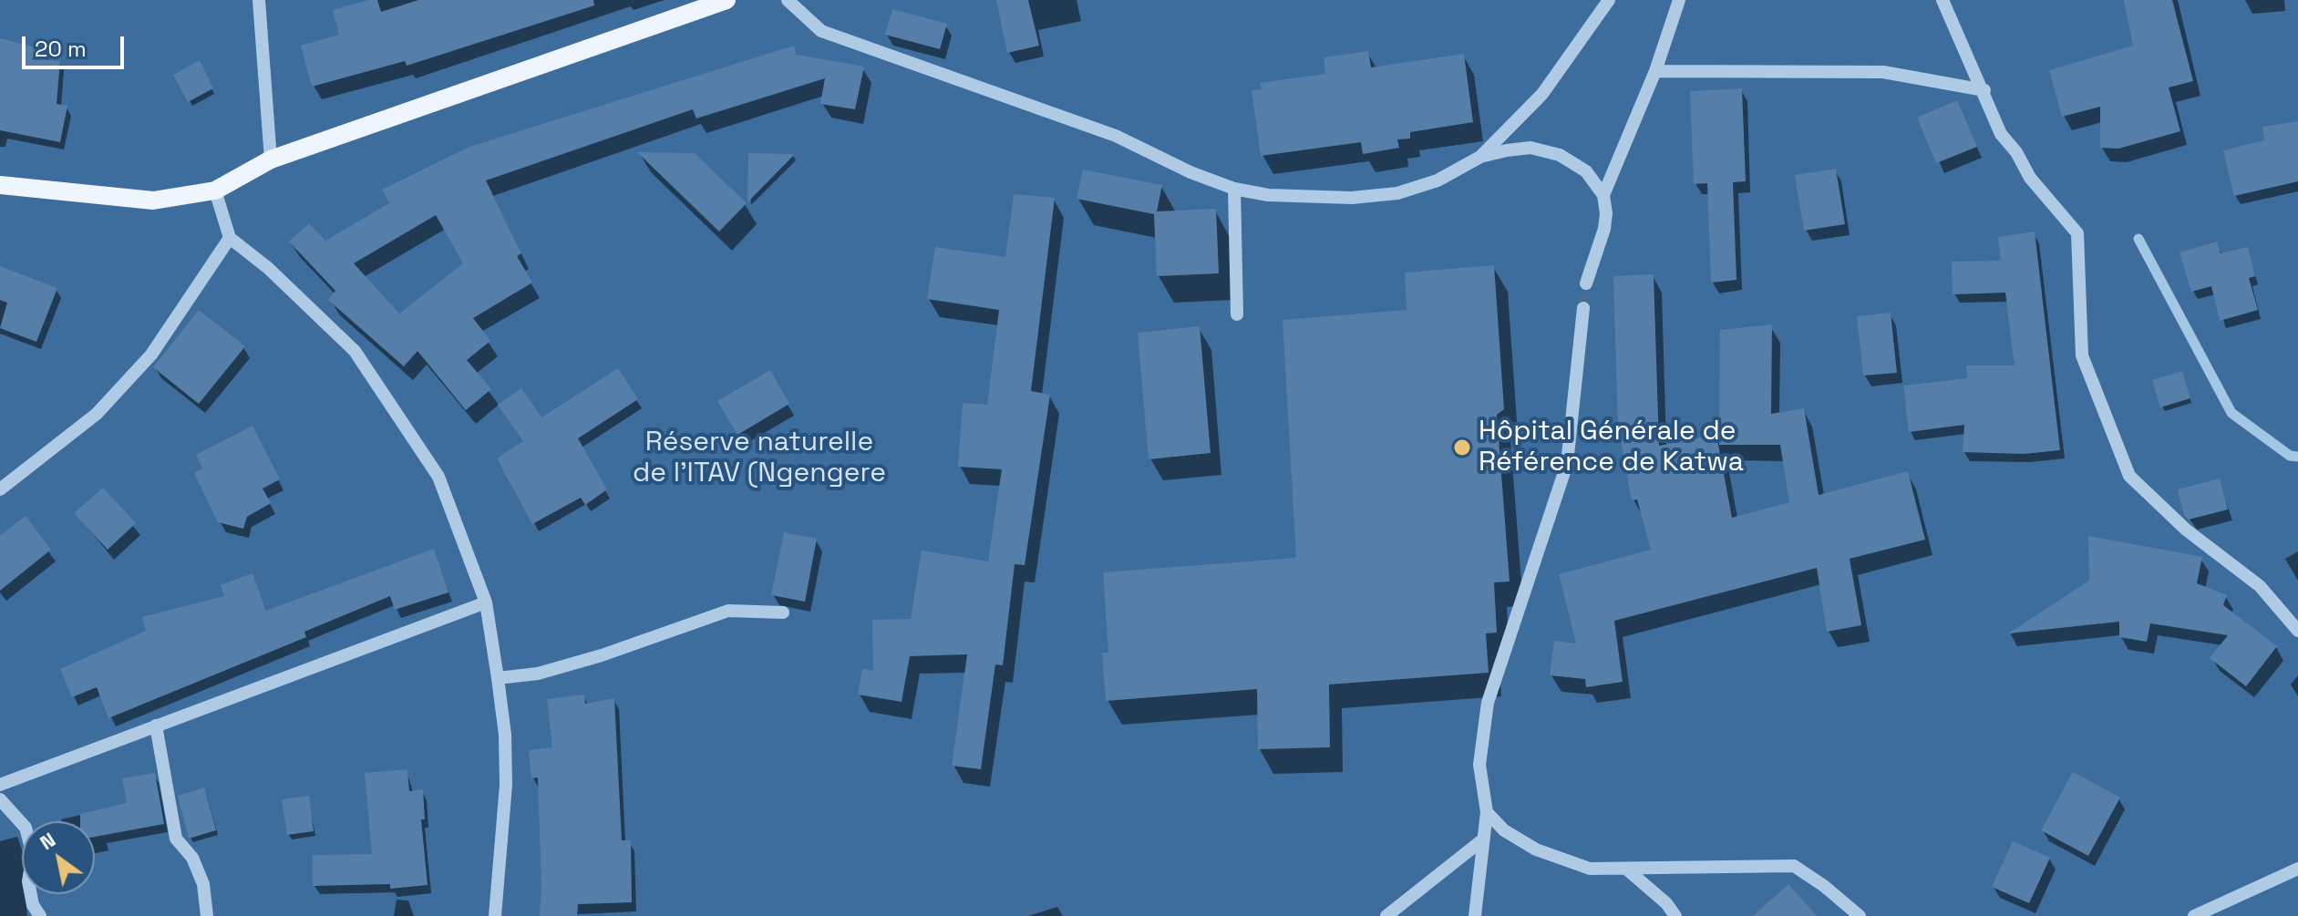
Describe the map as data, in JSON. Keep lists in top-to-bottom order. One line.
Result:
{"parks":["Réserve naturelle de l'ITAV (Ngengere"],"places":["Hôpital Générale de Référence de Katwa"],"scale_bar":"20 m","north":"top left"}
